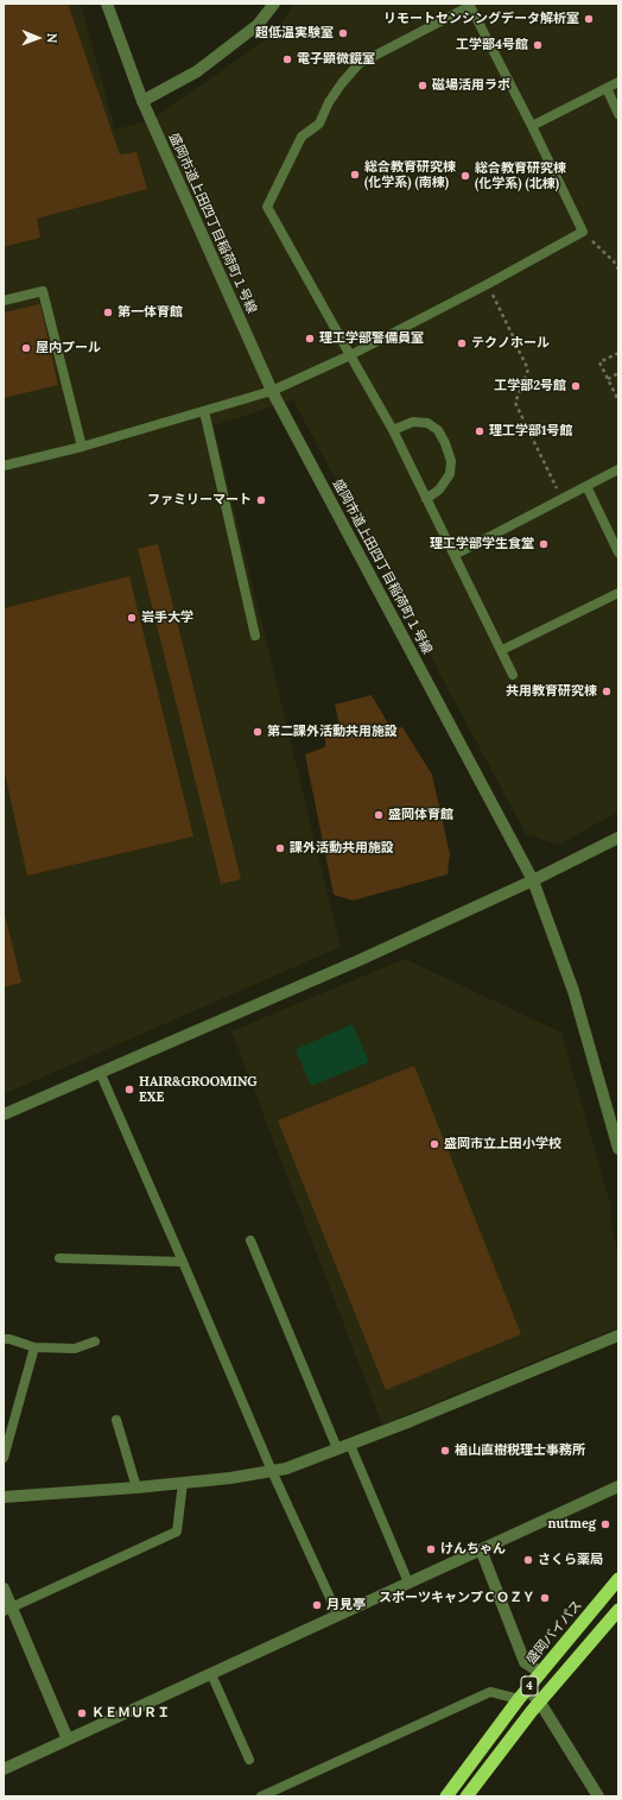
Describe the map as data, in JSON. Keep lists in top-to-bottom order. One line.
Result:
{"streets":{"highway":["盛岡バイパス","4"],"street":["盛岡市道上田四丁目稲荷町１号線"]},"places":["リモートセンシングデータ解析室","超低温実験室","工学部4号館","電子顕微鏡室","磁場活用ラボ","総合教育研究棟 (化学系) (南棟)","総合教育研究棟 (化学系) (北棟)","第一体育館","理工学部警備員室","テクノホール","屋内プール","工学部2号館","理工学部1号館","ファミリーマート","理工学部学生食堂","岩手大学","共用教育研究棟","第二課外活動共用施設","盛岡体育館","課外活動共用施設","HAIR&GROOMING EXE","盛岡市立上田小学校","楢山直樹税理士事務所","nutmeg","けんちゃん","さくら薬局","スポーツキャンプＣＯＺＹ","月見亭","ＫＥＭＵＲＩ"],"north":"right"}
